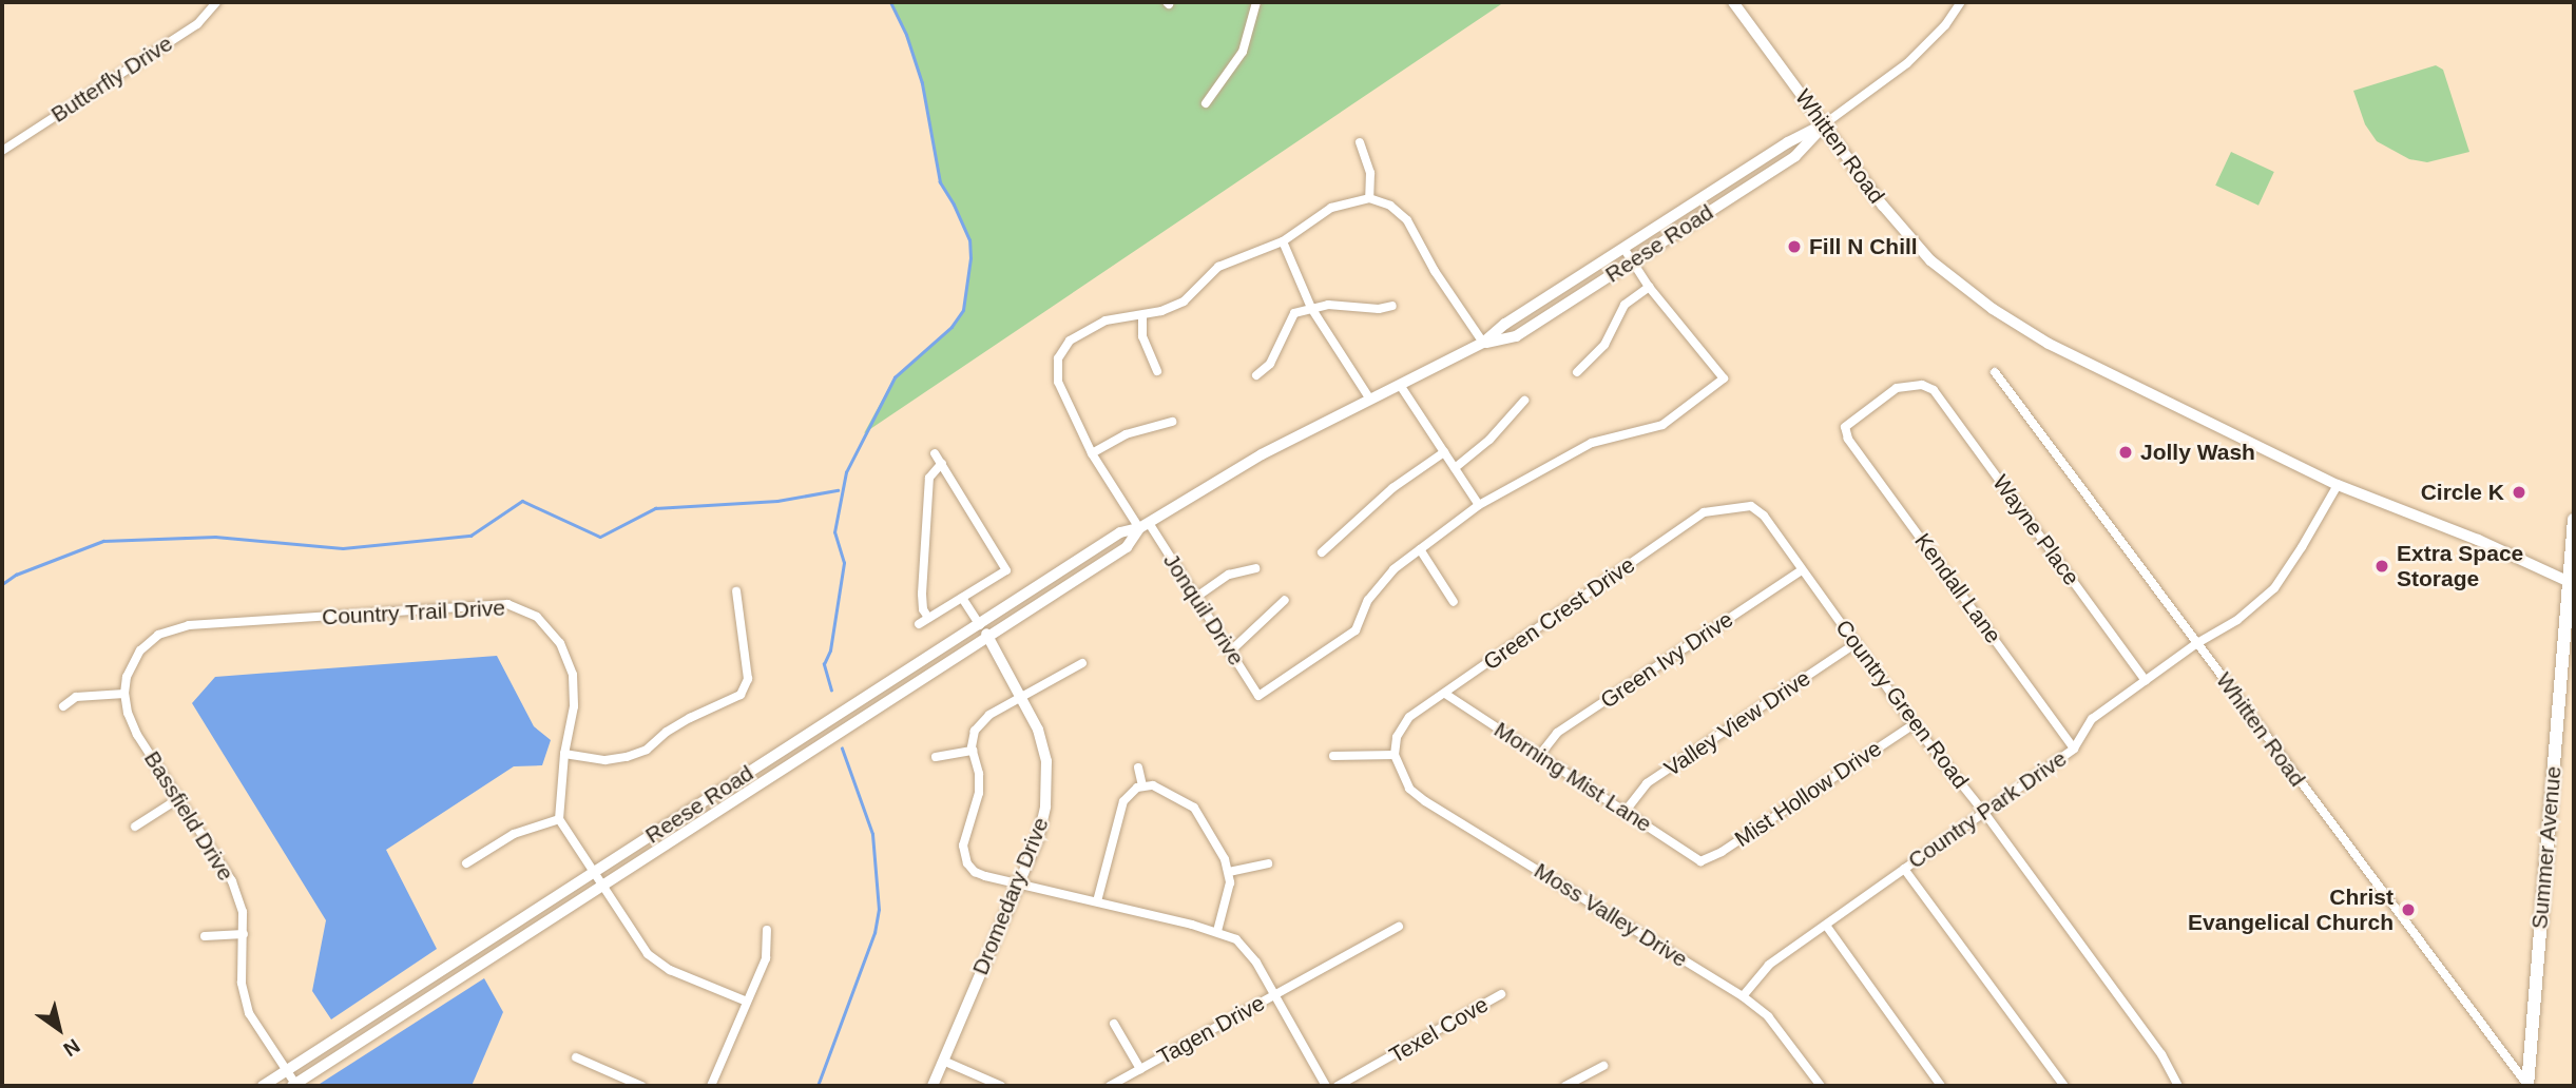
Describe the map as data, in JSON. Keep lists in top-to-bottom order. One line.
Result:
{"streets":{"main road":["Whitten Road","Reese Road","Summer Avenue","Dromedary Drive"],"street":["Butterfly Drive","Wayne Place","Kendall Lane","Jonquil Drive","Country Trail Drive","Green Crest Drive","Green Ivy Drive","Country Green Road","Valley View Drive","Morning Mist Lane","Mist Hollow Drive","Country Park Drive","Bassfield Drive","Moss Valley Drive","Tagen Drive","Texel Cove"]},"crossings":[["Whitten Road","Reese Road"],["Whitten Road","Country Park Drive"],["Whitten Road","Summer Avenue"],["Reese Road","Jonquil Drive"],["Reese Road","Bassfield Drive"],["Reese Road","Dromedary Drive"],["Wayne Place","Kendall Lane"],["Wayne Place","Country Park Drive"],["Kendall Lane","Country Park Drive"],["Country Trail Drive","Bassfield Drive"],["Green Crest Drive","Country Green Road"],["Green Crest Drive","Morning Mist Lane"],["Green Crest Drive","Moss Valley Drive"],["Green Ivy Drive","Country Green Road"],["Green Ivy Drive","Morning Mist Lane"],["Country Green Road","Valley View Drive"],["Country Green Road","Mist Hollow Drive"],["Country Green Road","Country Park Drive"],["Valley View Drive","Morning Mist Lane"],["Morning Mist Lane","Mist Hollow Drive"],["Country Park Drive","Moss Valley Drive"]],"places":["Fill N Chill","Jolly Wash","Circle K","Extra Space Storage","Christ Evangelical Church"],"north":"bottom right"}
